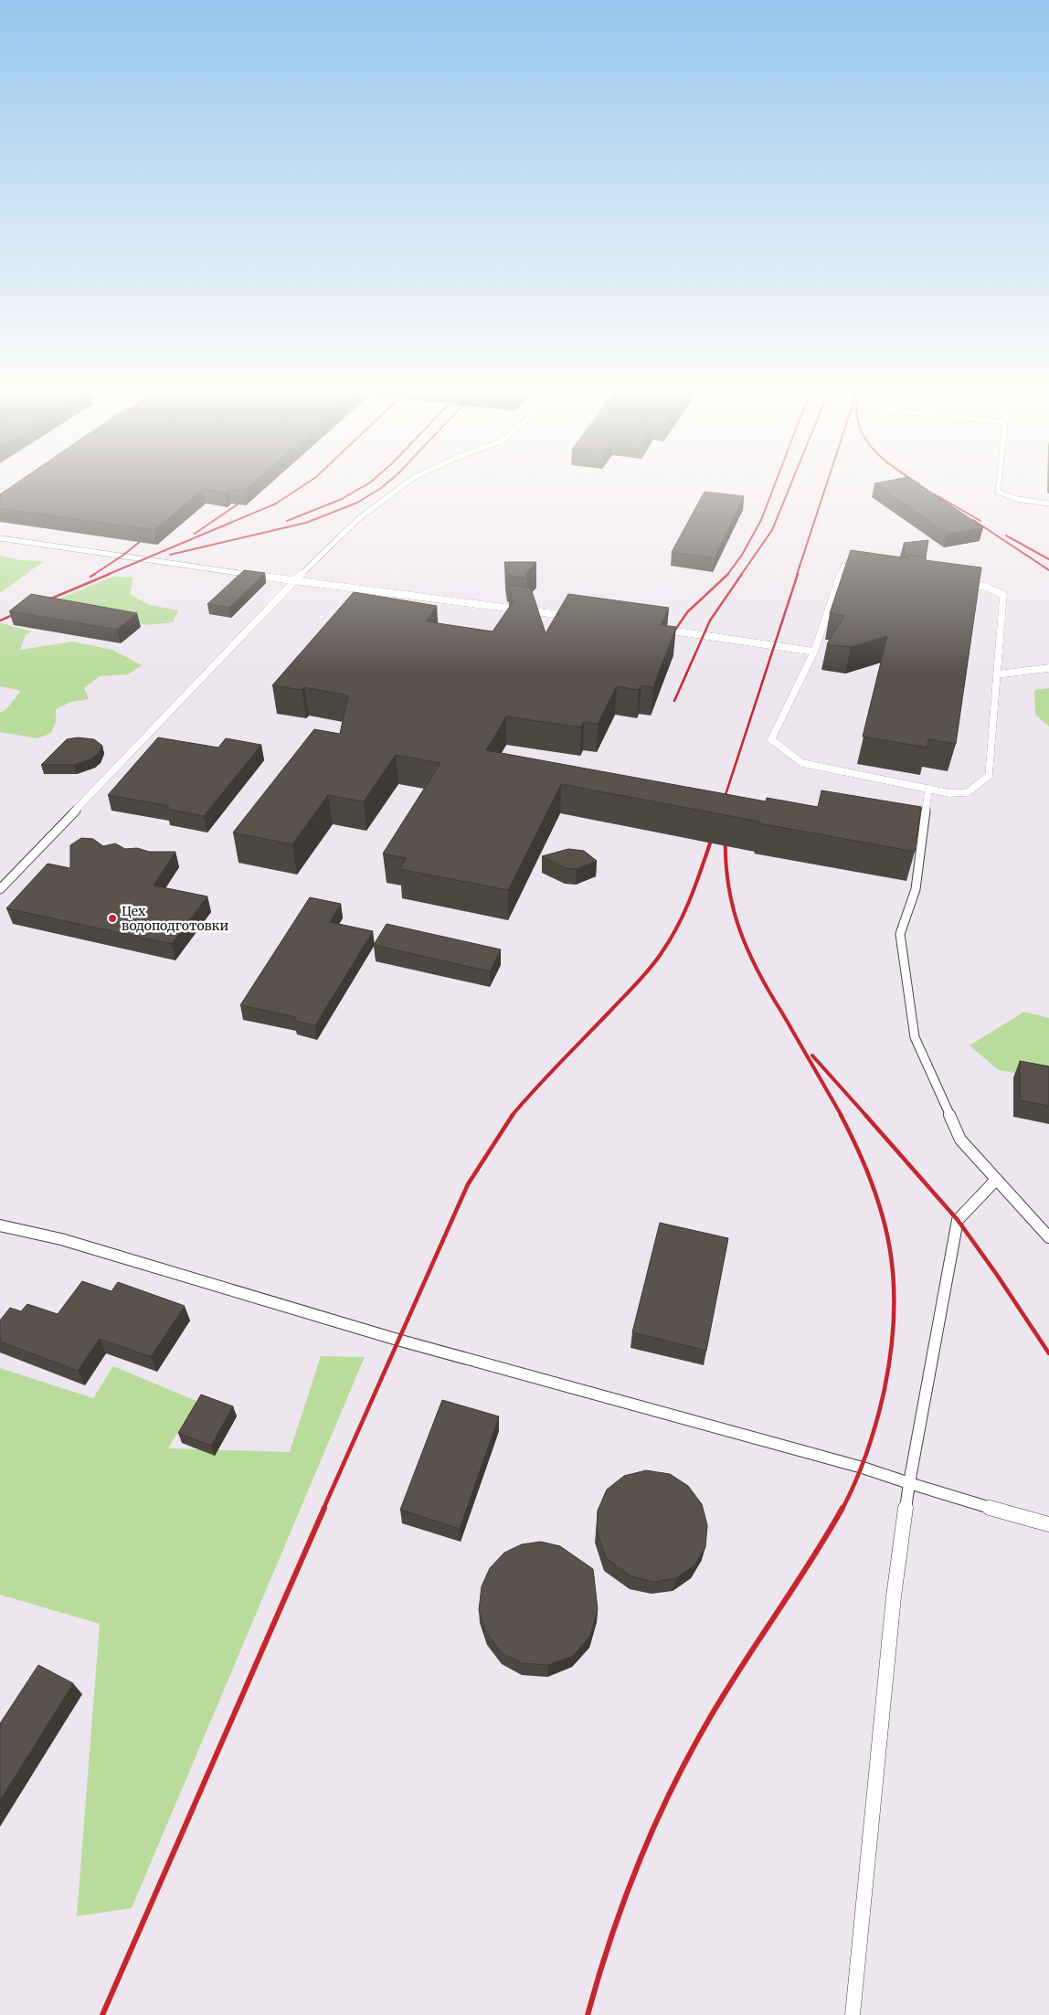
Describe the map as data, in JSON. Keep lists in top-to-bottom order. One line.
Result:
{"places":["Цех водоподготовки"]}
